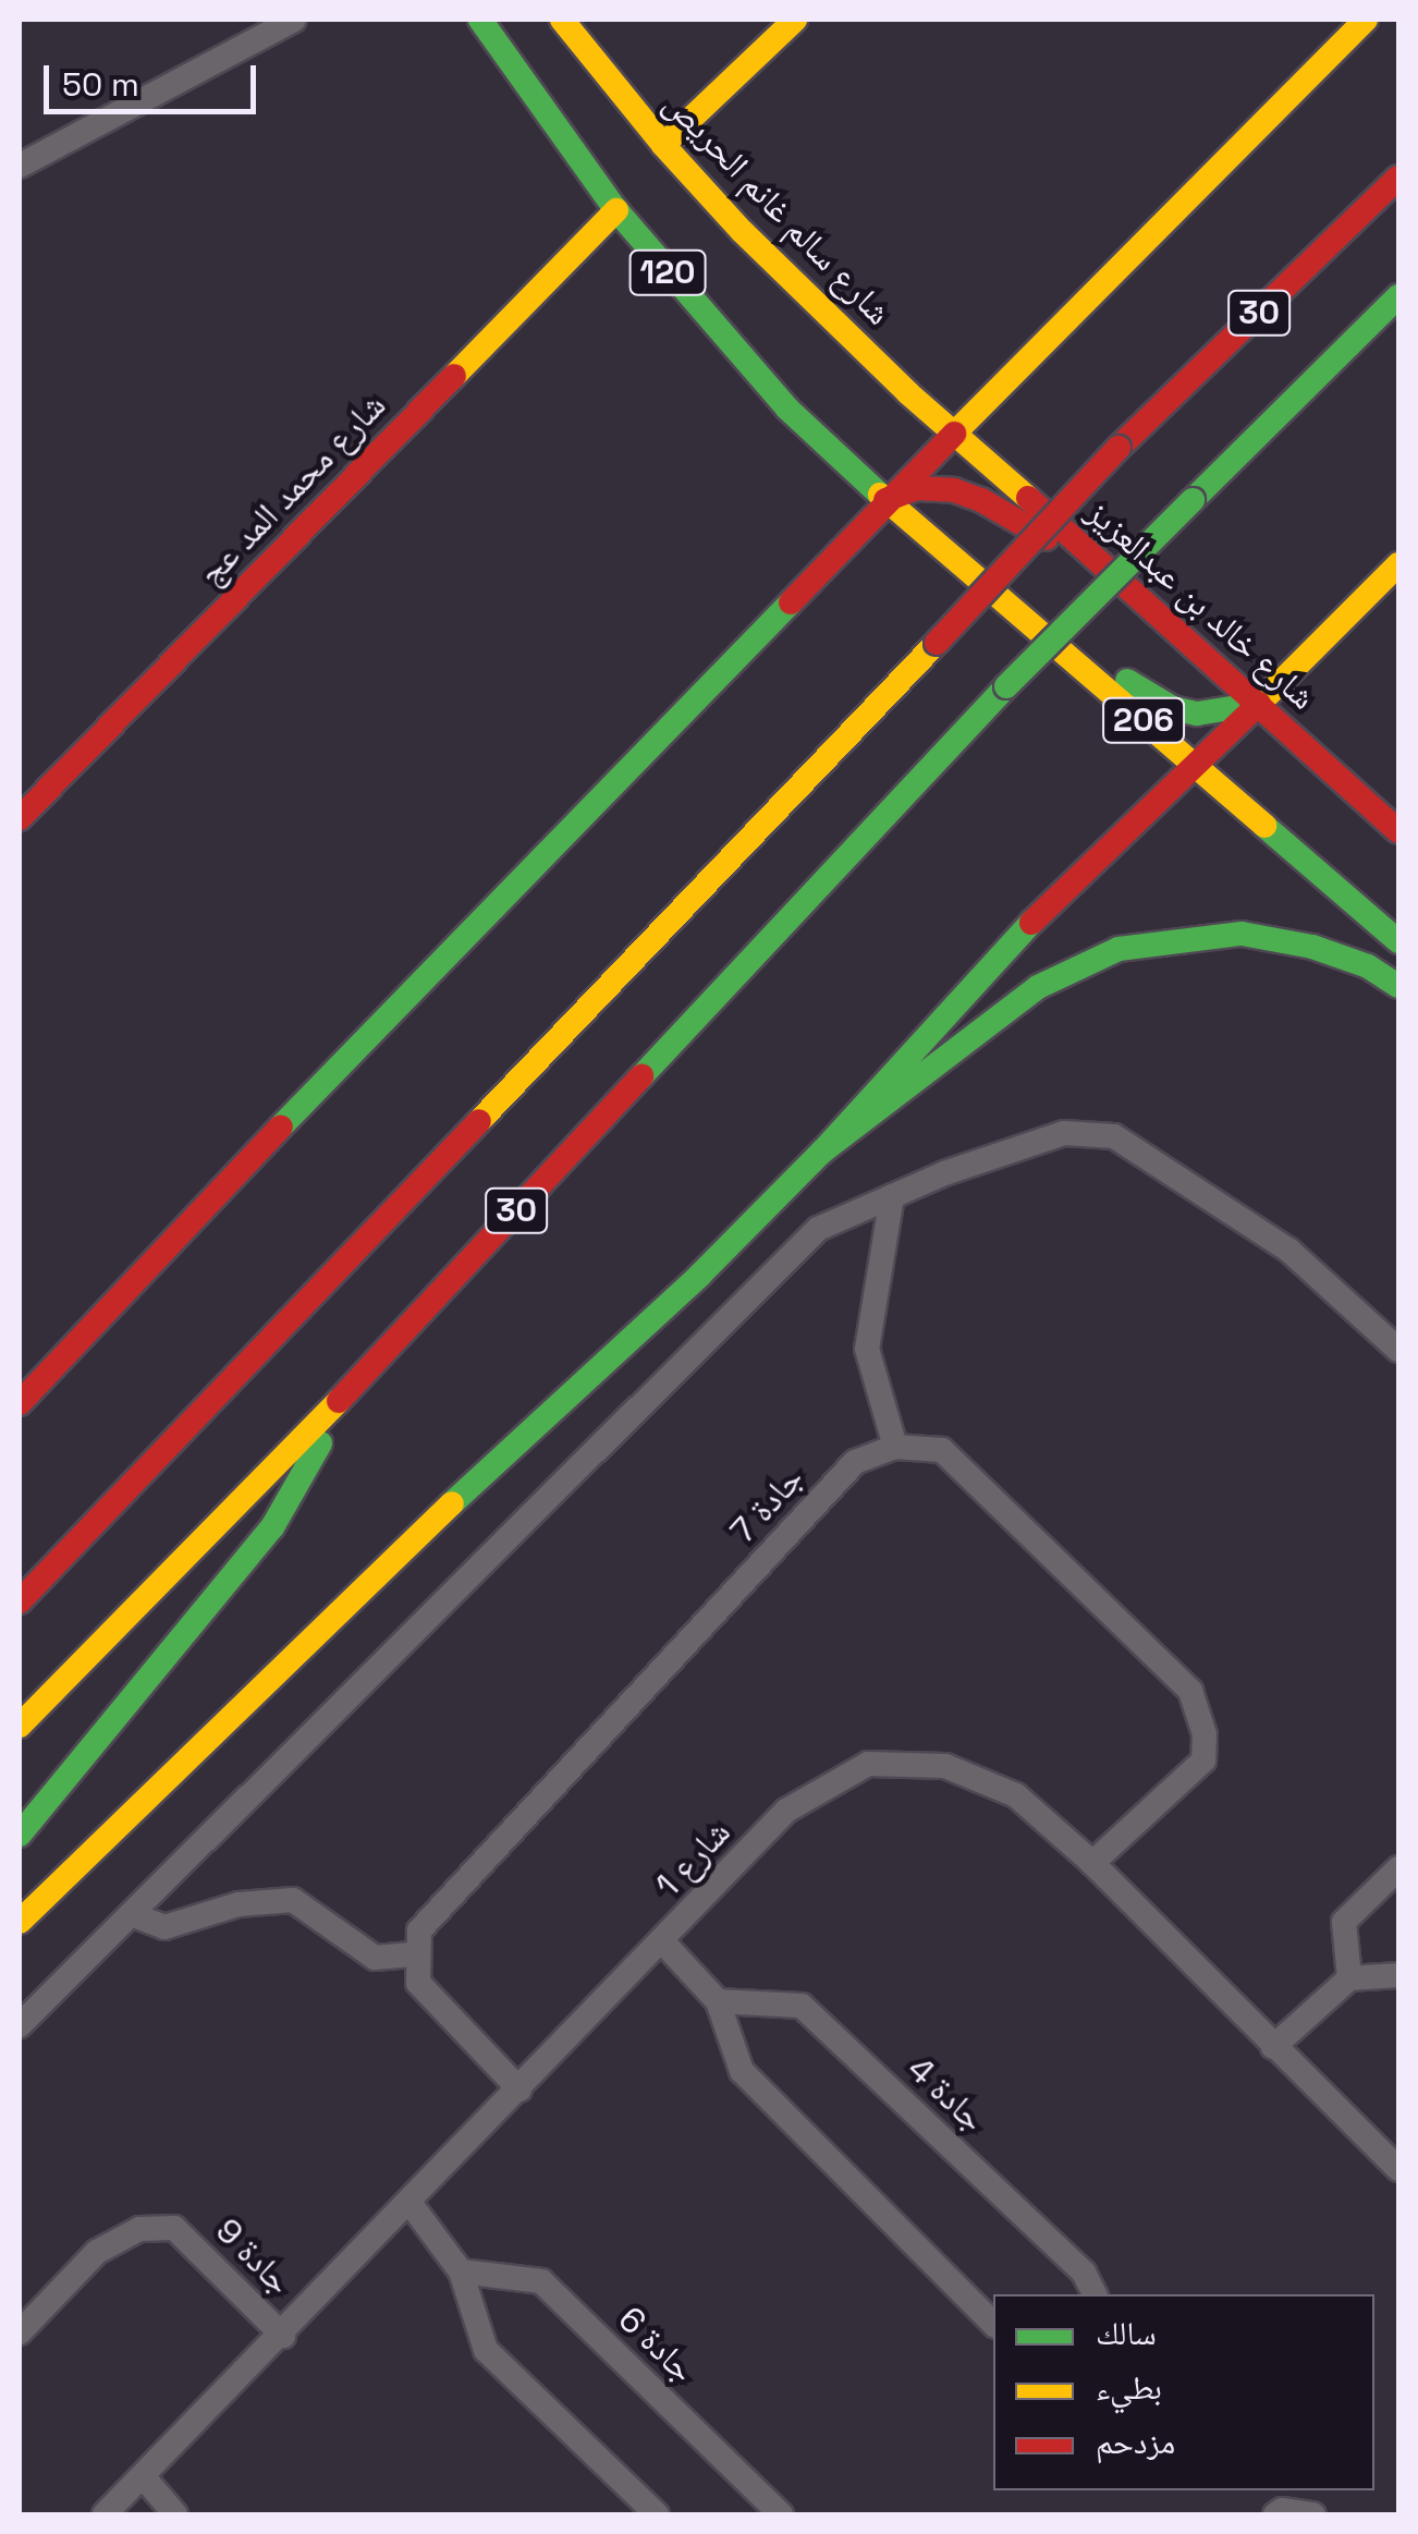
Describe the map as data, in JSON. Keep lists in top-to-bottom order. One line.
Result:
{"streets":{"main road":["شارع سالم غانم الحريص","120","30","شارع محمد المد عج","شارع خالد بن عبدالعزيز","206"],"street":["جادة 7","شارع 1","جادة 4","جادة 9","جادة 6"]},"crossings":[["شارع سالم غانم الحريص","شارع خالد بن عبدالعزيز"],["120","شارع محمد المد عج"],["120","206"],["شارع 1","جادة 9"]],"legend":["سالك","بطيء","مزدحم"],"scale_bar":"50 m"}
